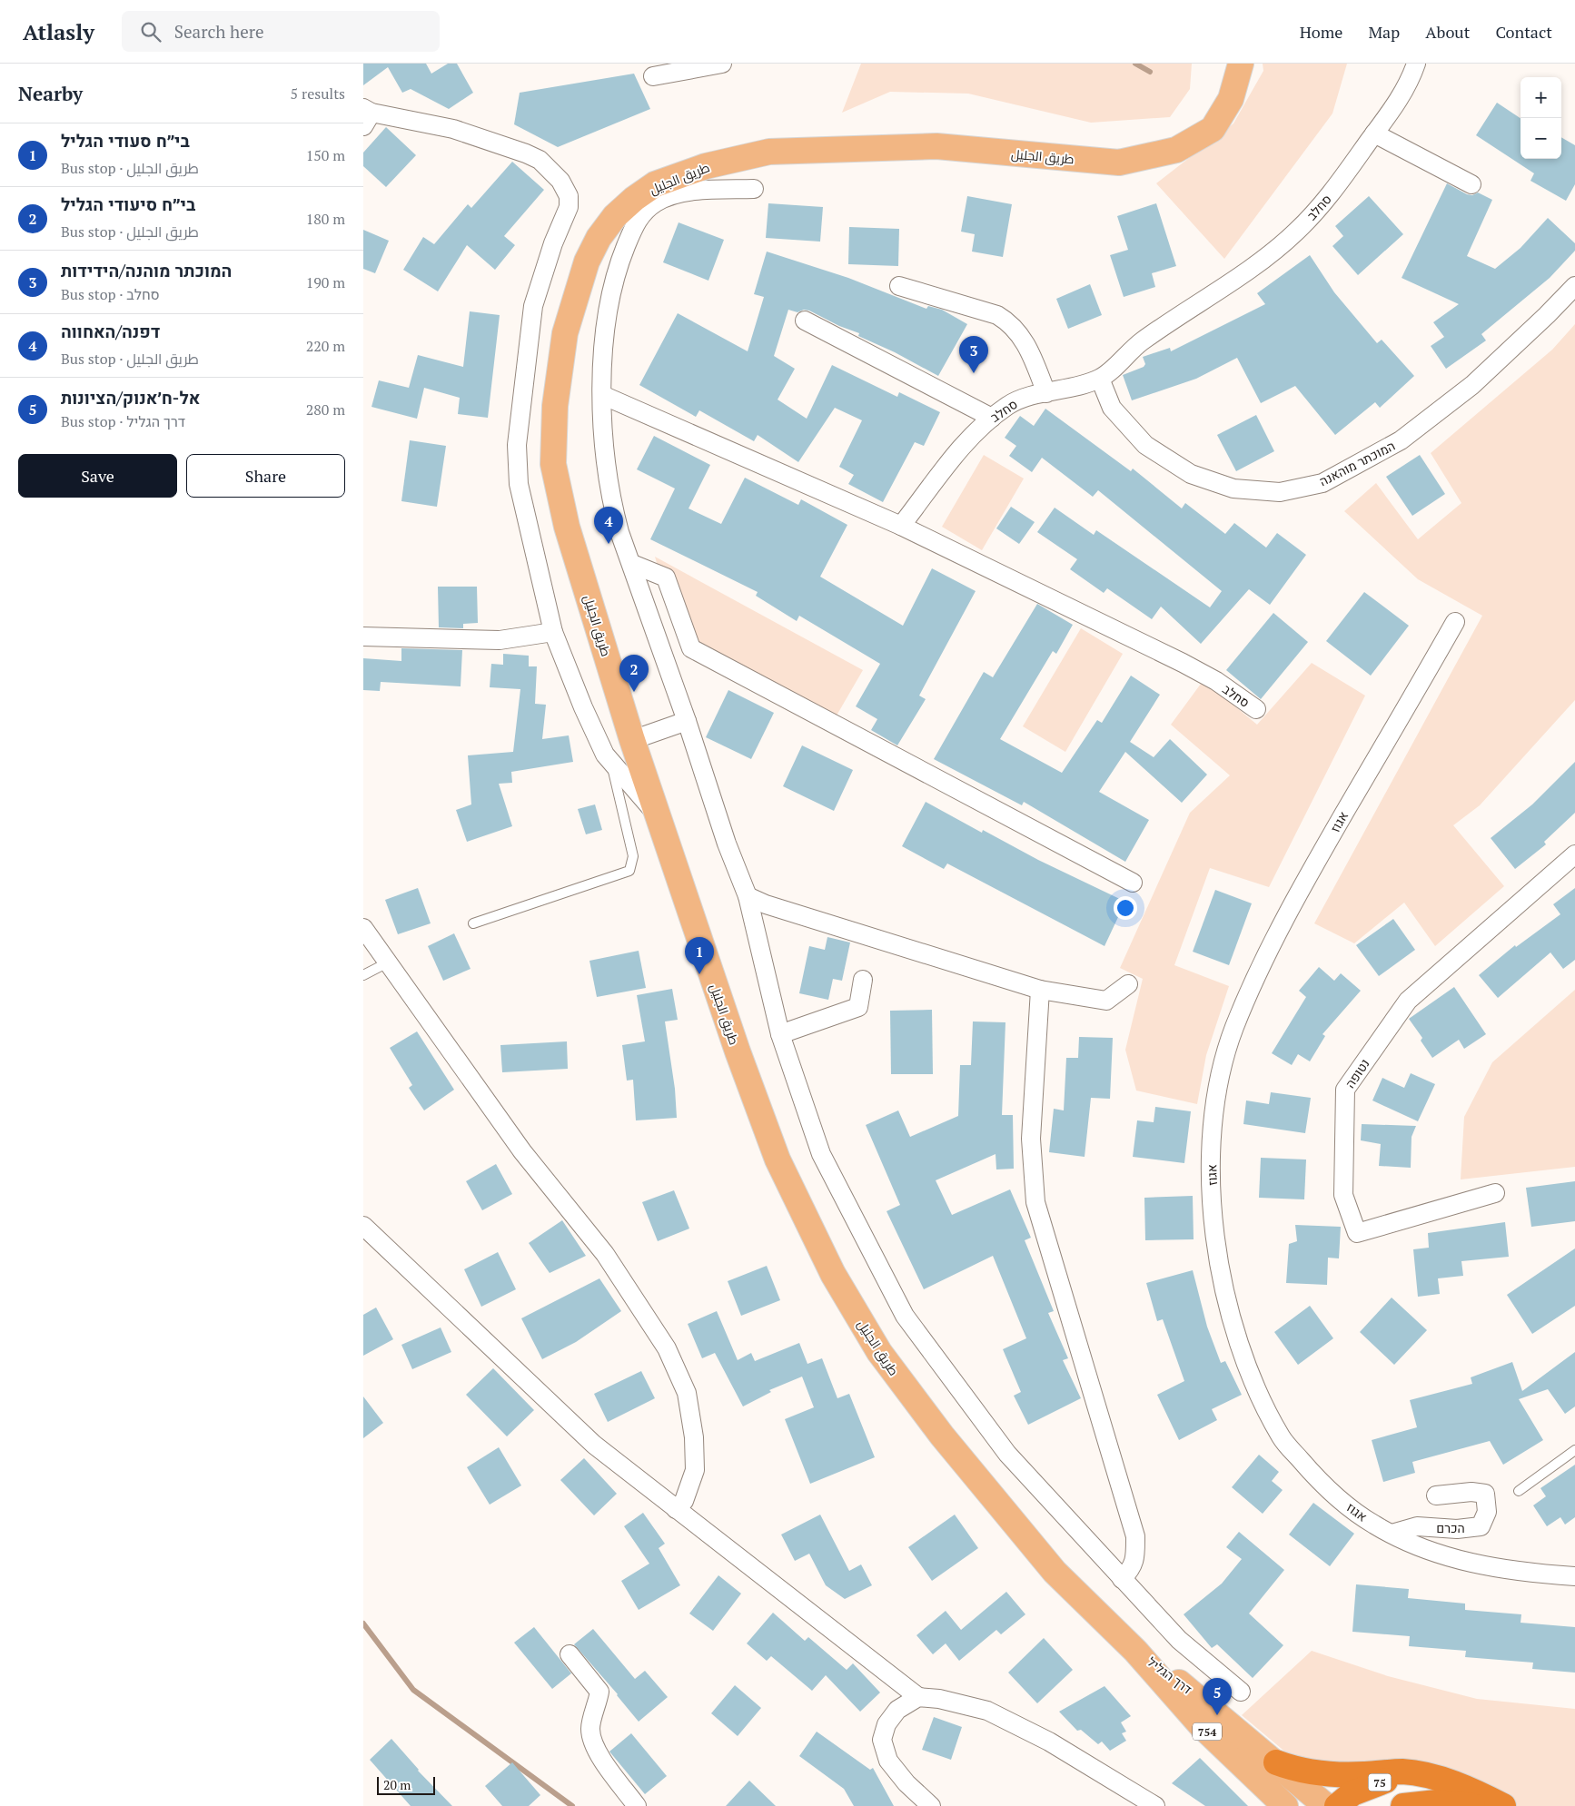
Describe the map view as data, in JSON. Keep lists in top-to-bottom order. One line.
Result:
{"streets":{"highway":["75"],"main road":["طريق الجليل","דרך הגליל","754"],"street":["סחלב","המוכתר מוהאנה","אגוז","נטופה","הכרם"]},"crossings":[["طريق الجليل","דרך הגליל"],["סחלב","המוכתר מוהאנה"],["אגוז","הכרם"]],"scale_bar":"20 m","page":{"header":"Atlasly","search":"Search here","nav":["Home","Map","About","Contact"],"heading":["Nearby","5 results"],"map_buttons":["+","−"],"list":[{"mark":"1","name":"בי״ח סעודי הגליל","note":"Bus stop · طريق الجليل","value":"150 m"},{"mark":"2","name":"בי״ח סיעודי הגליל","note":"Bus stop · طريق الجليل","value":"180 m"},{"mark":"3","name":"המוכתר מוהנה/הידידות","note":"Bus stop · סחלב","value":"190 m"},{"mark":"4","name":"דפנה/האחווה","note":"Bus stop · طريق الجليل","value":"220 m"},{"mark":"5","name":"אל-ח׳אנוק/הציונות","note":"Bus stop · דרך הגליל","value":"280 m"}],"pins":["3","4","2","1","5"],"buttons":["Save","Share"],"scale":"20 m"}}
